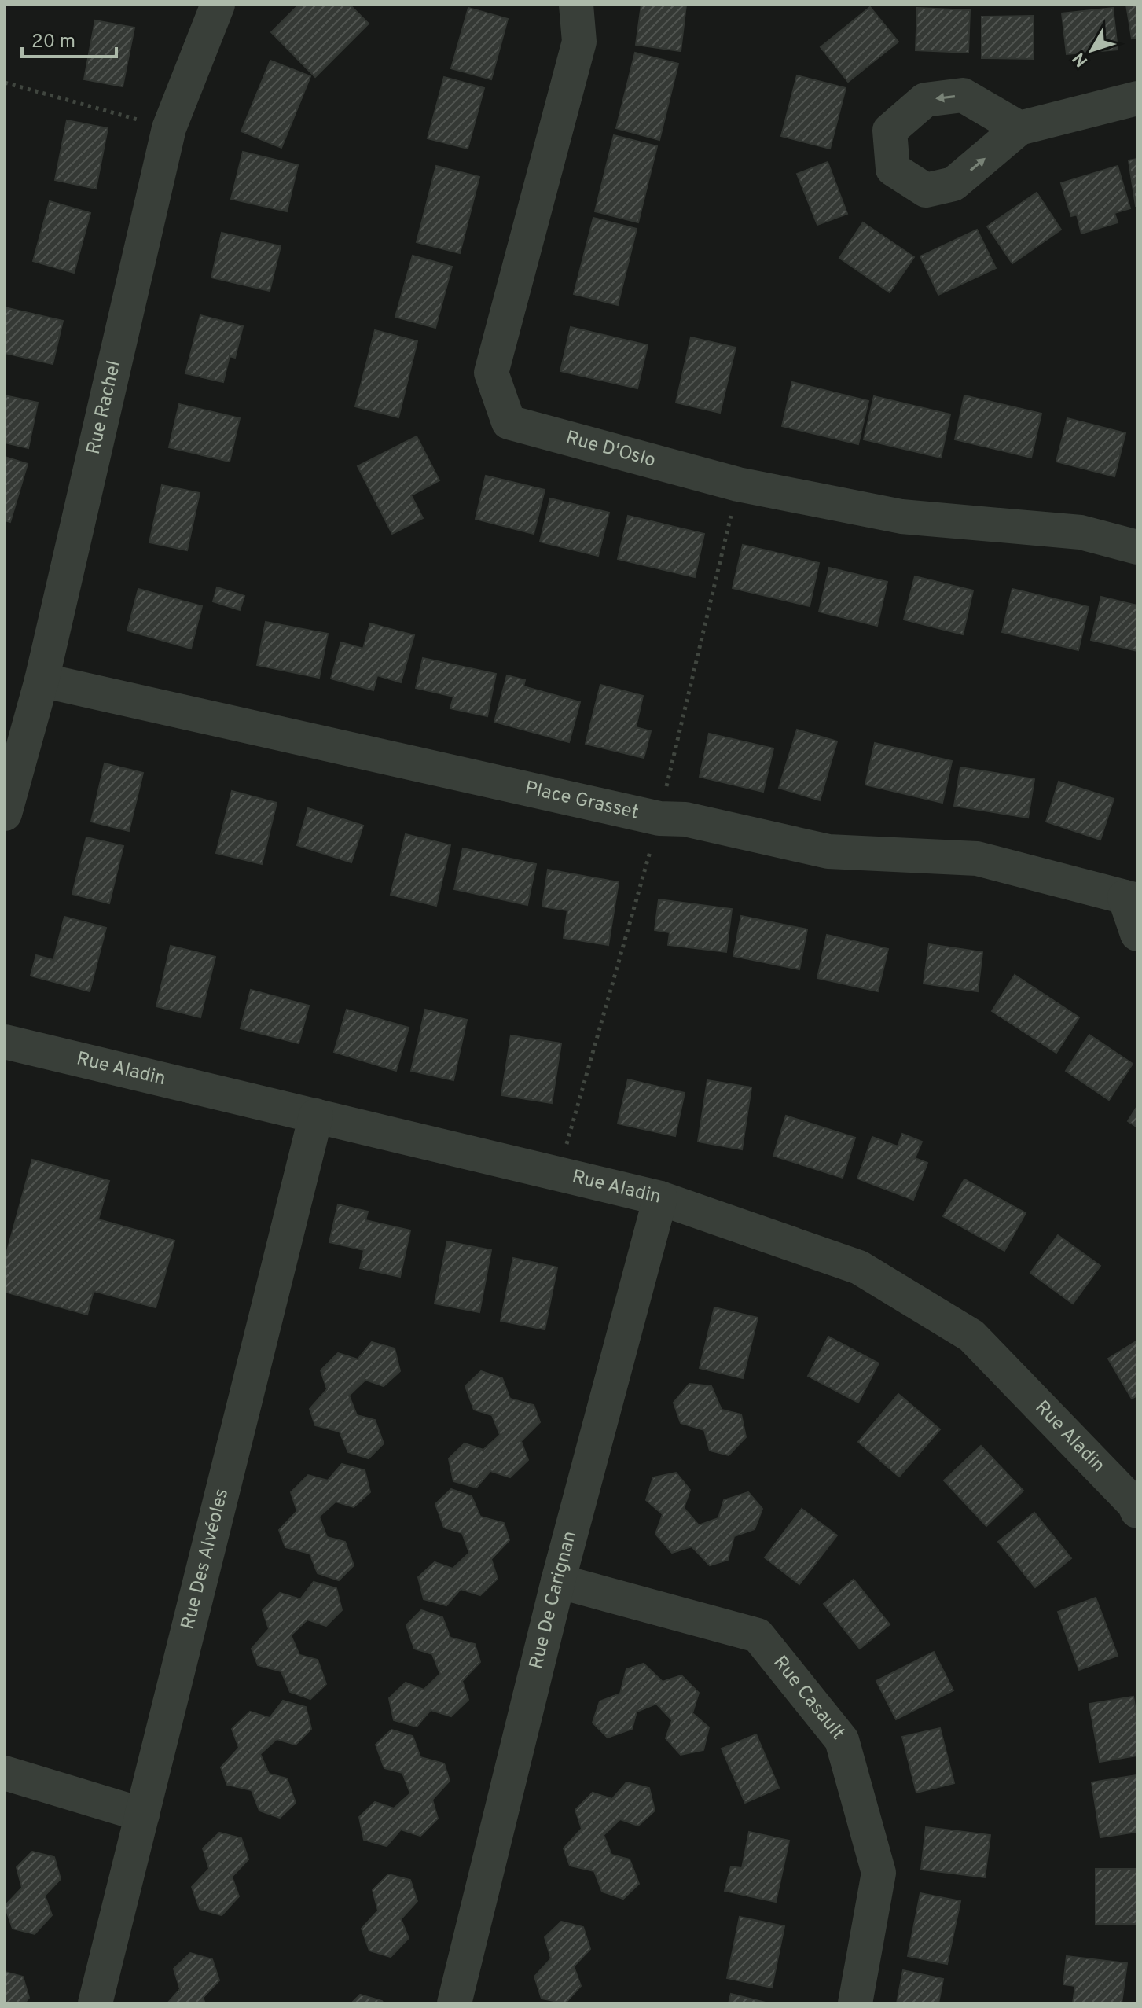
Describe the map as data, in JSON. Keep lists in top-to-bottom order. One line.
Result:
{"streets":{"street":["Rue Rachel","Rue D'Oslo","Place Grasset","Rue Aladin","Rue Des Alvéoles","Rue De Carignan","Rue Casault"]},"crossings":[["Rue Rachel","Place Grasset"],["Rue Aladin","Rue Des Alvéoles"],["Rue Aladin","Rue De Carignan"],["Rue De Carignan","Rue Casault"]],"scale_bar":"20 m","north":"bottom left"}
